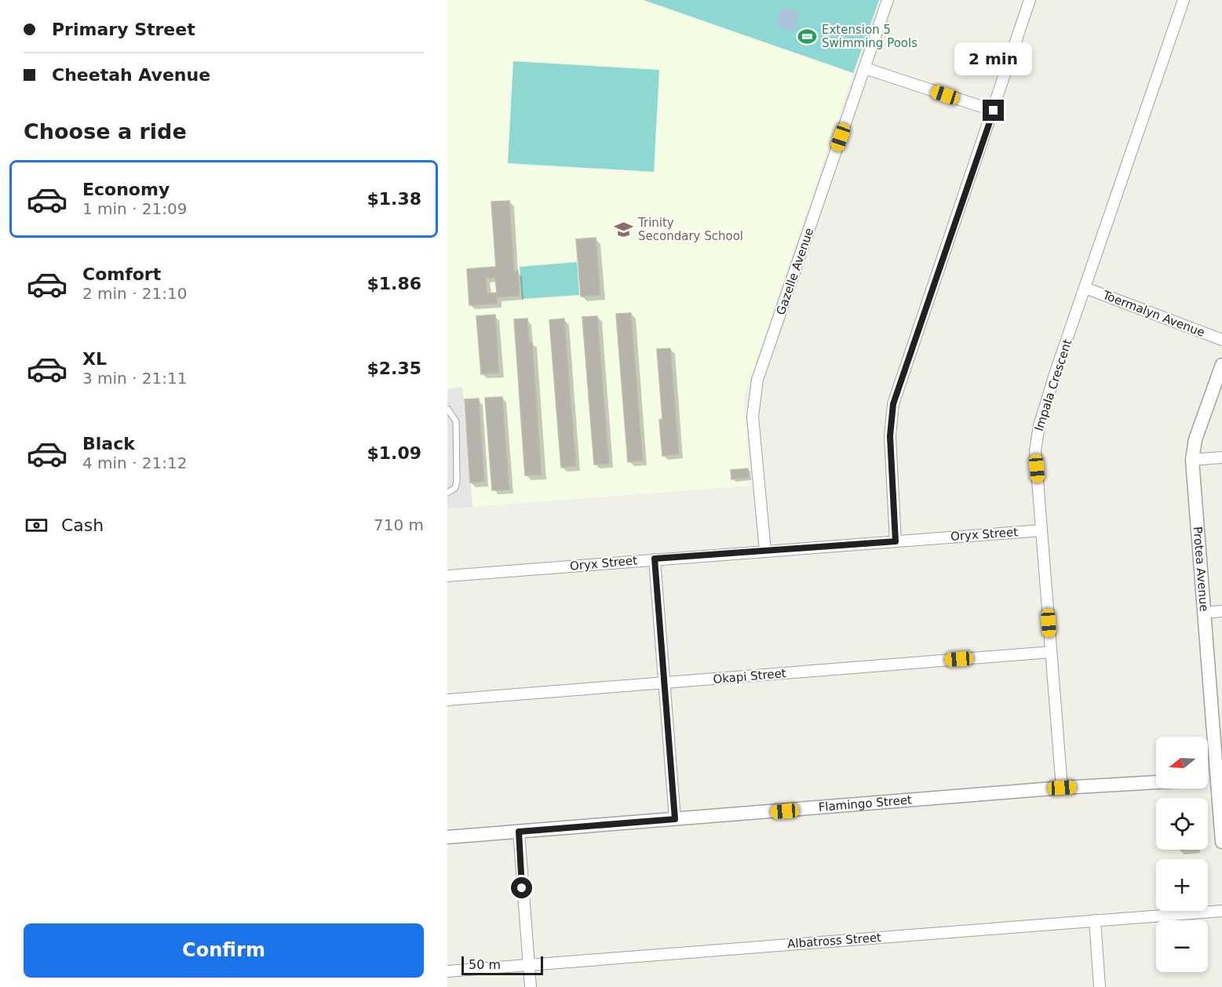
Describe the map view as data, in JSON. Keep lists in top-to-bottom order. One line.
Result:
{"streets":{"street":["Gazelle Avenue","Toermalyn Avenue","Impala Crescent","Oryx Street","Protea Avenue","Okapi Street","Flamingo Street","Albatross Street"]},"crossings":[["Gazelle Avenue","Oryx Street"],["Toermalyn Avenue","Impala Crescent"],["Impala Crescent","Oryx Street"],["Impala Crescent","Okapi Street"],["Impala Crescent","Flamingo Street"],["Protea Avenue","Flamingo Street"]],"places":{"sports":["Extension 5 Swimming Pools"],"school or university":["Trinity Secondary School"]},"scale_bar":"50 m","north":"left","page":{"banner":["Primary Street","Cheetah Avenue"],"bubble":"2 min","heading":"Choose a ride","list":[{"name":"Economy","note":"1 min · 21:09","value":"$1.38"},{"name":"Comfort","note":"2 min · 21:10","value":"$1.86"},{"name":"XL","note":"3 min · 21:11","value":"$2.35"},{"name":"Black","note":"4 min · 21:12","value":"$1.09"}],"pay":["Cash","710 m"],"map_buttons":["+","−"],"buttons":"Confirm","scale":"50 m"}}
